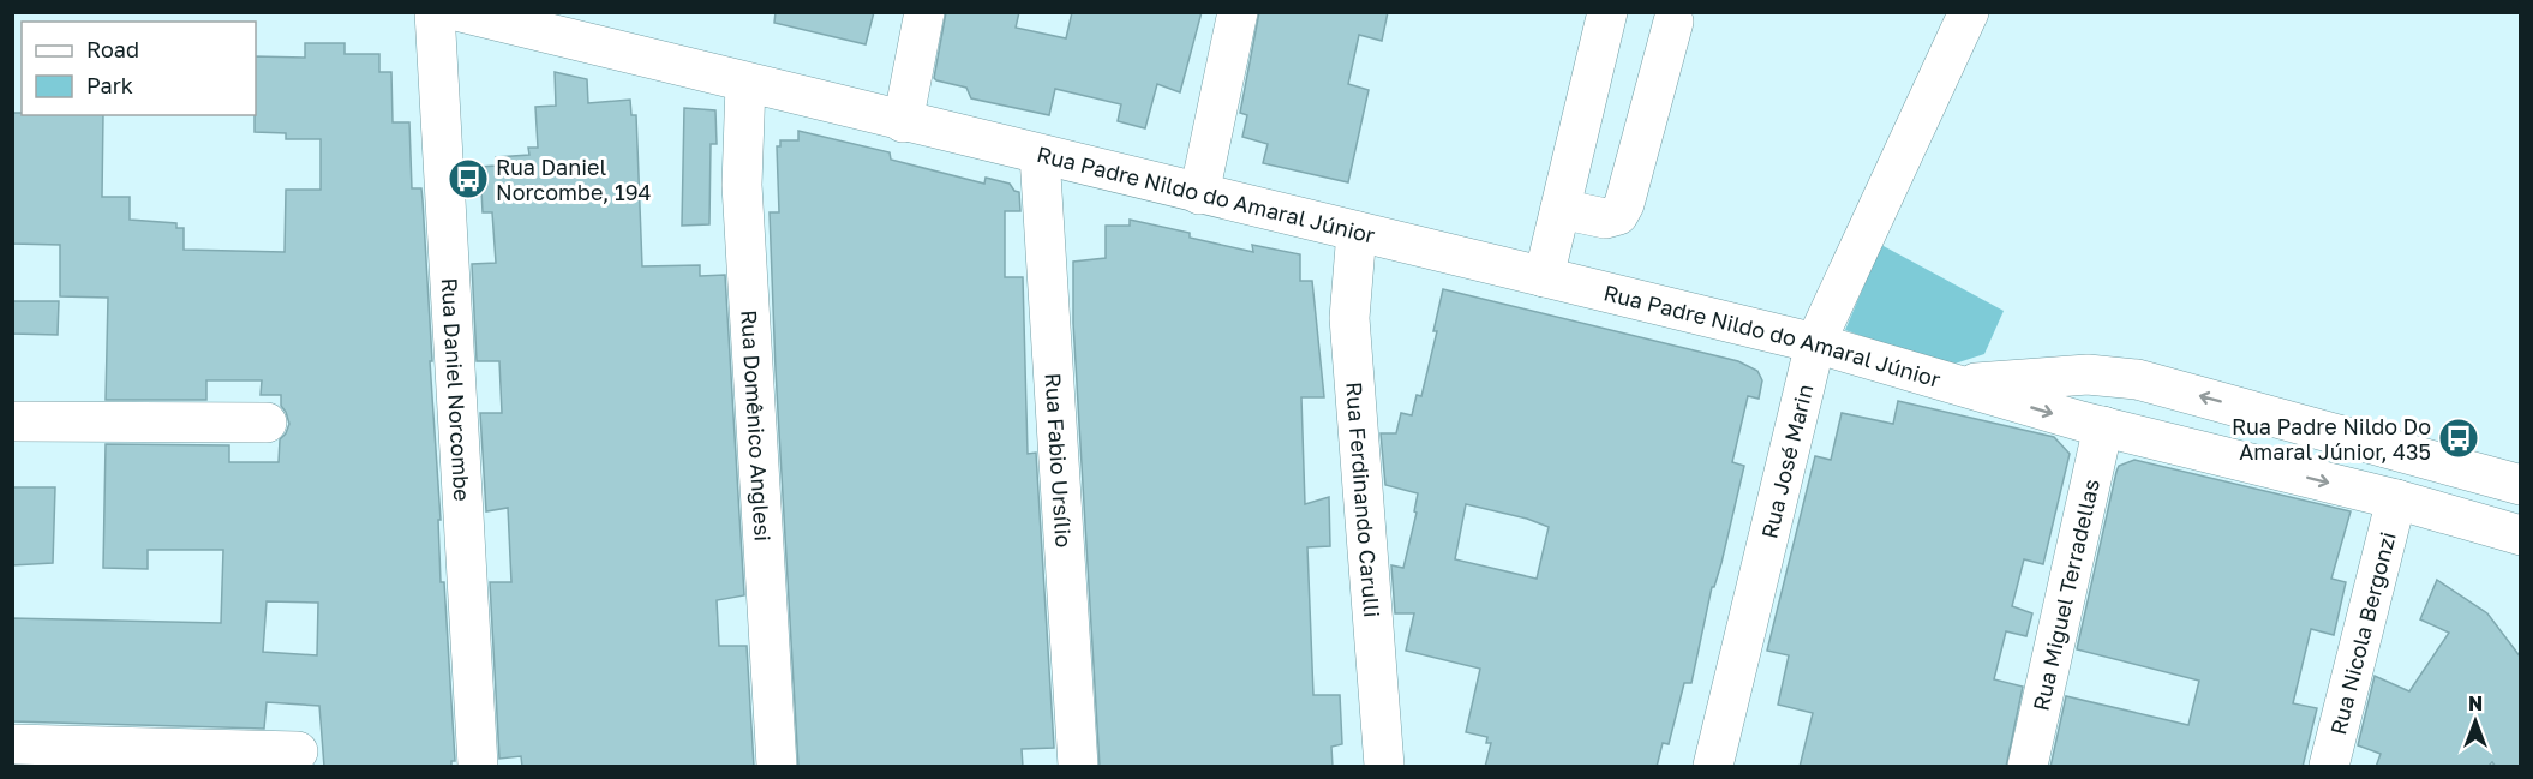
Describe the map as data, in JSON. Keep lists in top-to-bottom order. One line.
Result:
{"streets":{"street":["Rua Padre Nildo do Amaral Júnior","Rua Daniel Norcombe","Rua Domênico Anglesi","Rua Fabio Ursílio","Rua José Marin","Rua Ferdinando Carulli","Rua Miguel Terradellas","Rua Nicola Bergonzi"]},"crossings":[["Rua Padre Nildo do Amaral Júnior","Rua Domênico Anglesi"],["Rua Padre Nildo do Amaral Júnior","Rua Fabio Ursílio"],["Rua Padre Nildo do Amaral Júnior","Rua José Marin"],["Rua Padre Nildo do Amaral Júnior","Rua Ferdinando Carulli"],["Rua Padre Nildo do Amaral Júnior","Rua Miguel Terradellas"],["Rua Padre Nildo do Amaral Júnior","Rua Nicola Bergonzi"]],"places":{"bus stop":["Rua Daniel Norcombe, 194","Rua Padre Nildo Do Amaral Júnior, 435"]},"legend":["Road","Park"],"north":"top"}
